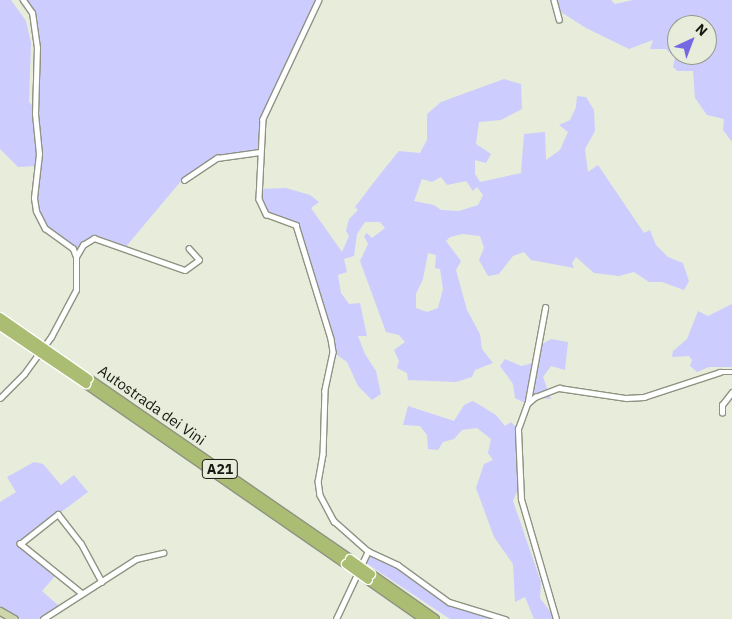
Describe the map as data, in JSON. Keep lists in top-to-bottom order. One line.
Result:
{"streets":{"highway":["Autostrada dei Vini","A21"]},"north":"top right"}
